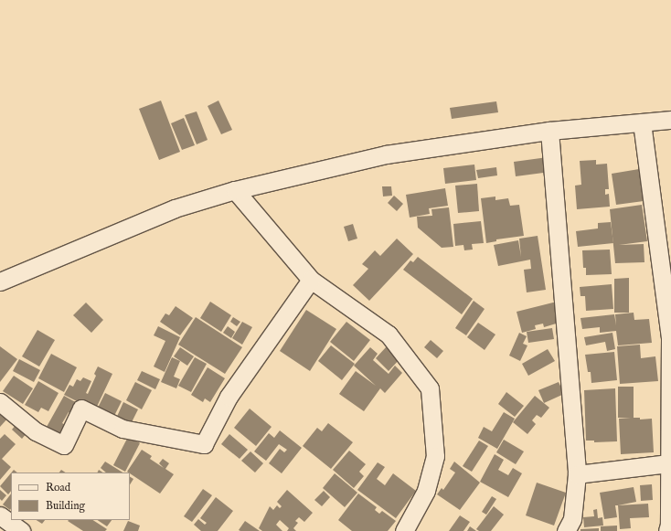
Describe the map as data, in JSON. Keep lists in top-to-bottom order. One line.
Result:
{"legend":["Road","Building"]}
